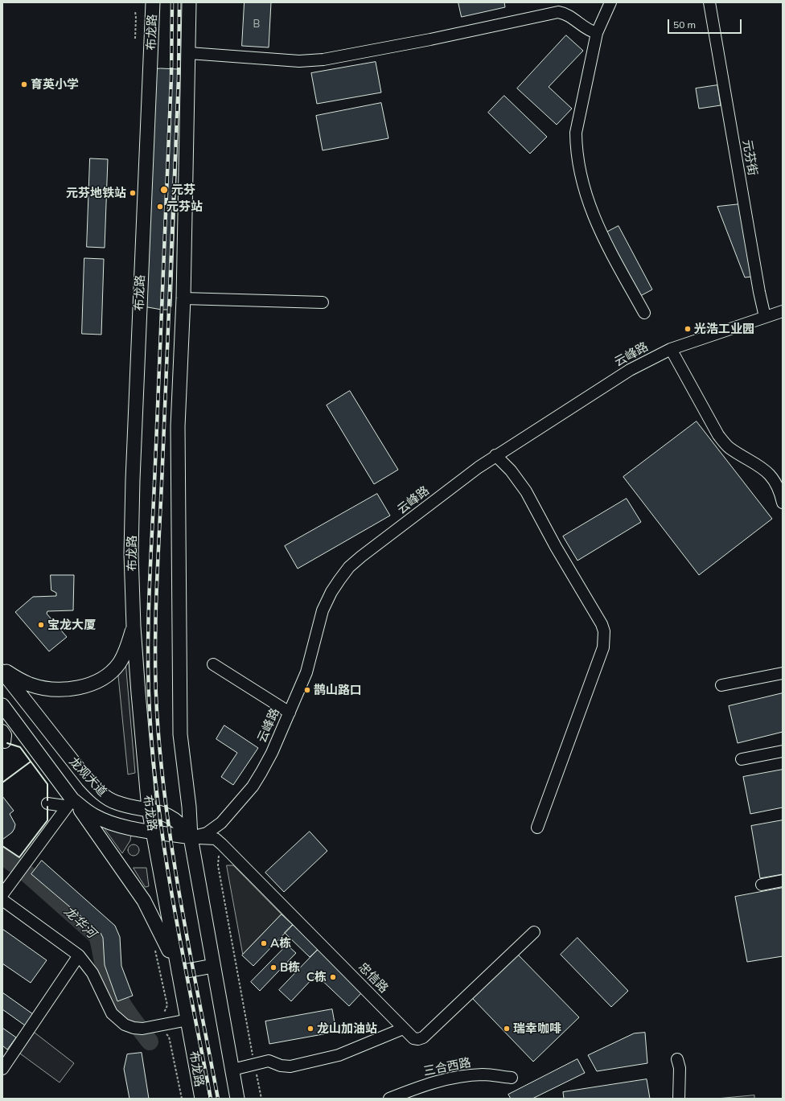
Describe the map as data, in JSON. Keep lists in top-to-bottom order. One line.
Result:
{"streets":{"main road":["布龙路","龙观大道"],"street":["元芬街","云峰路","忠信路","三合西路"]},"crossings":[["布龙路","龙观大道"],["元芬街","云峰路"],["云峰路","龙观大道"],["云峰路","忠信路"],["龙观大道","忠信路"]],"water":["龙华河"],"places":["育英小学","元芬","元芬地铁站","元芬站","光浩工业园","宝龙大厦","鹊山路口","A栋","B栋","C栋","龙山加油站","瑞幸咖啡"],"house_numbers":["B"],"scale_bar":"50 m"}
